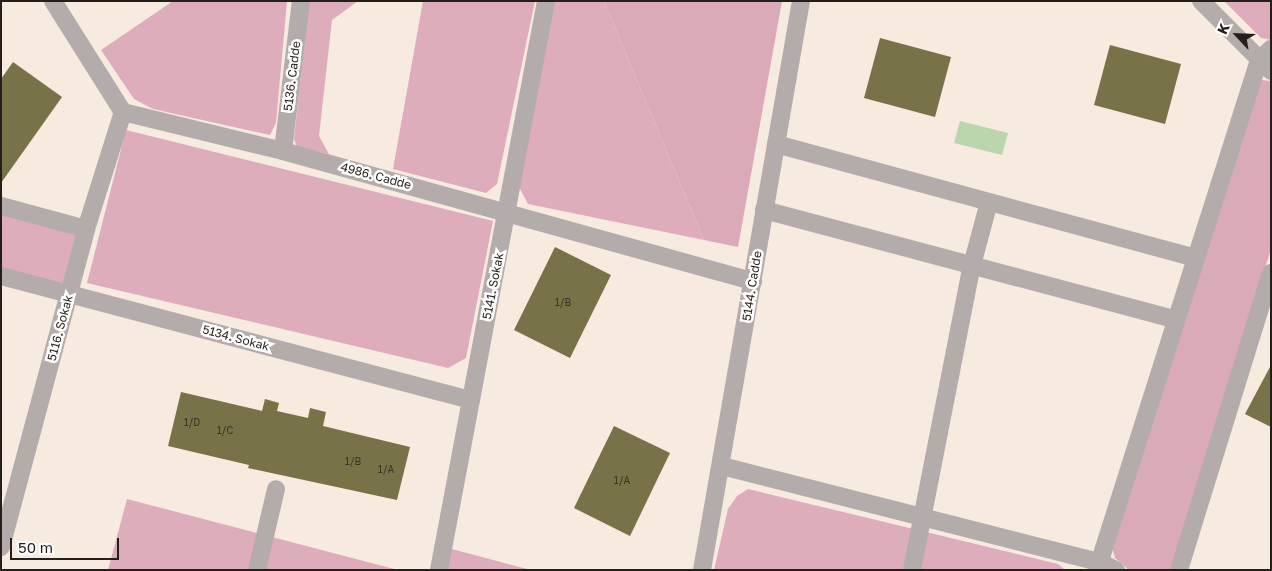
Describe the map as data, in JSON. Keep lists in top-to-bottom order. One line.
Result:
{"streets":{"street":["5136. Cadde","4986. Cadde","5141. Sokak","5144. Cadde","5116. Sokak","5134. Sokak"]},"crossings":[["5136. Cadde","4986. Cadde"],["4986. Cadde","5141. Sokak"],["4986. Cadde","5144. Cadde"],["4986. Cadde","5116. Sokak"],["5141. Sokak","5134. Sokak"],["5116. Sokak","5134. Sokak"]],"house_numbers":["1/B","1/D","1/C","1/B","1/A","1/A"],"scale_bar":"50 m","north":"top left"}
